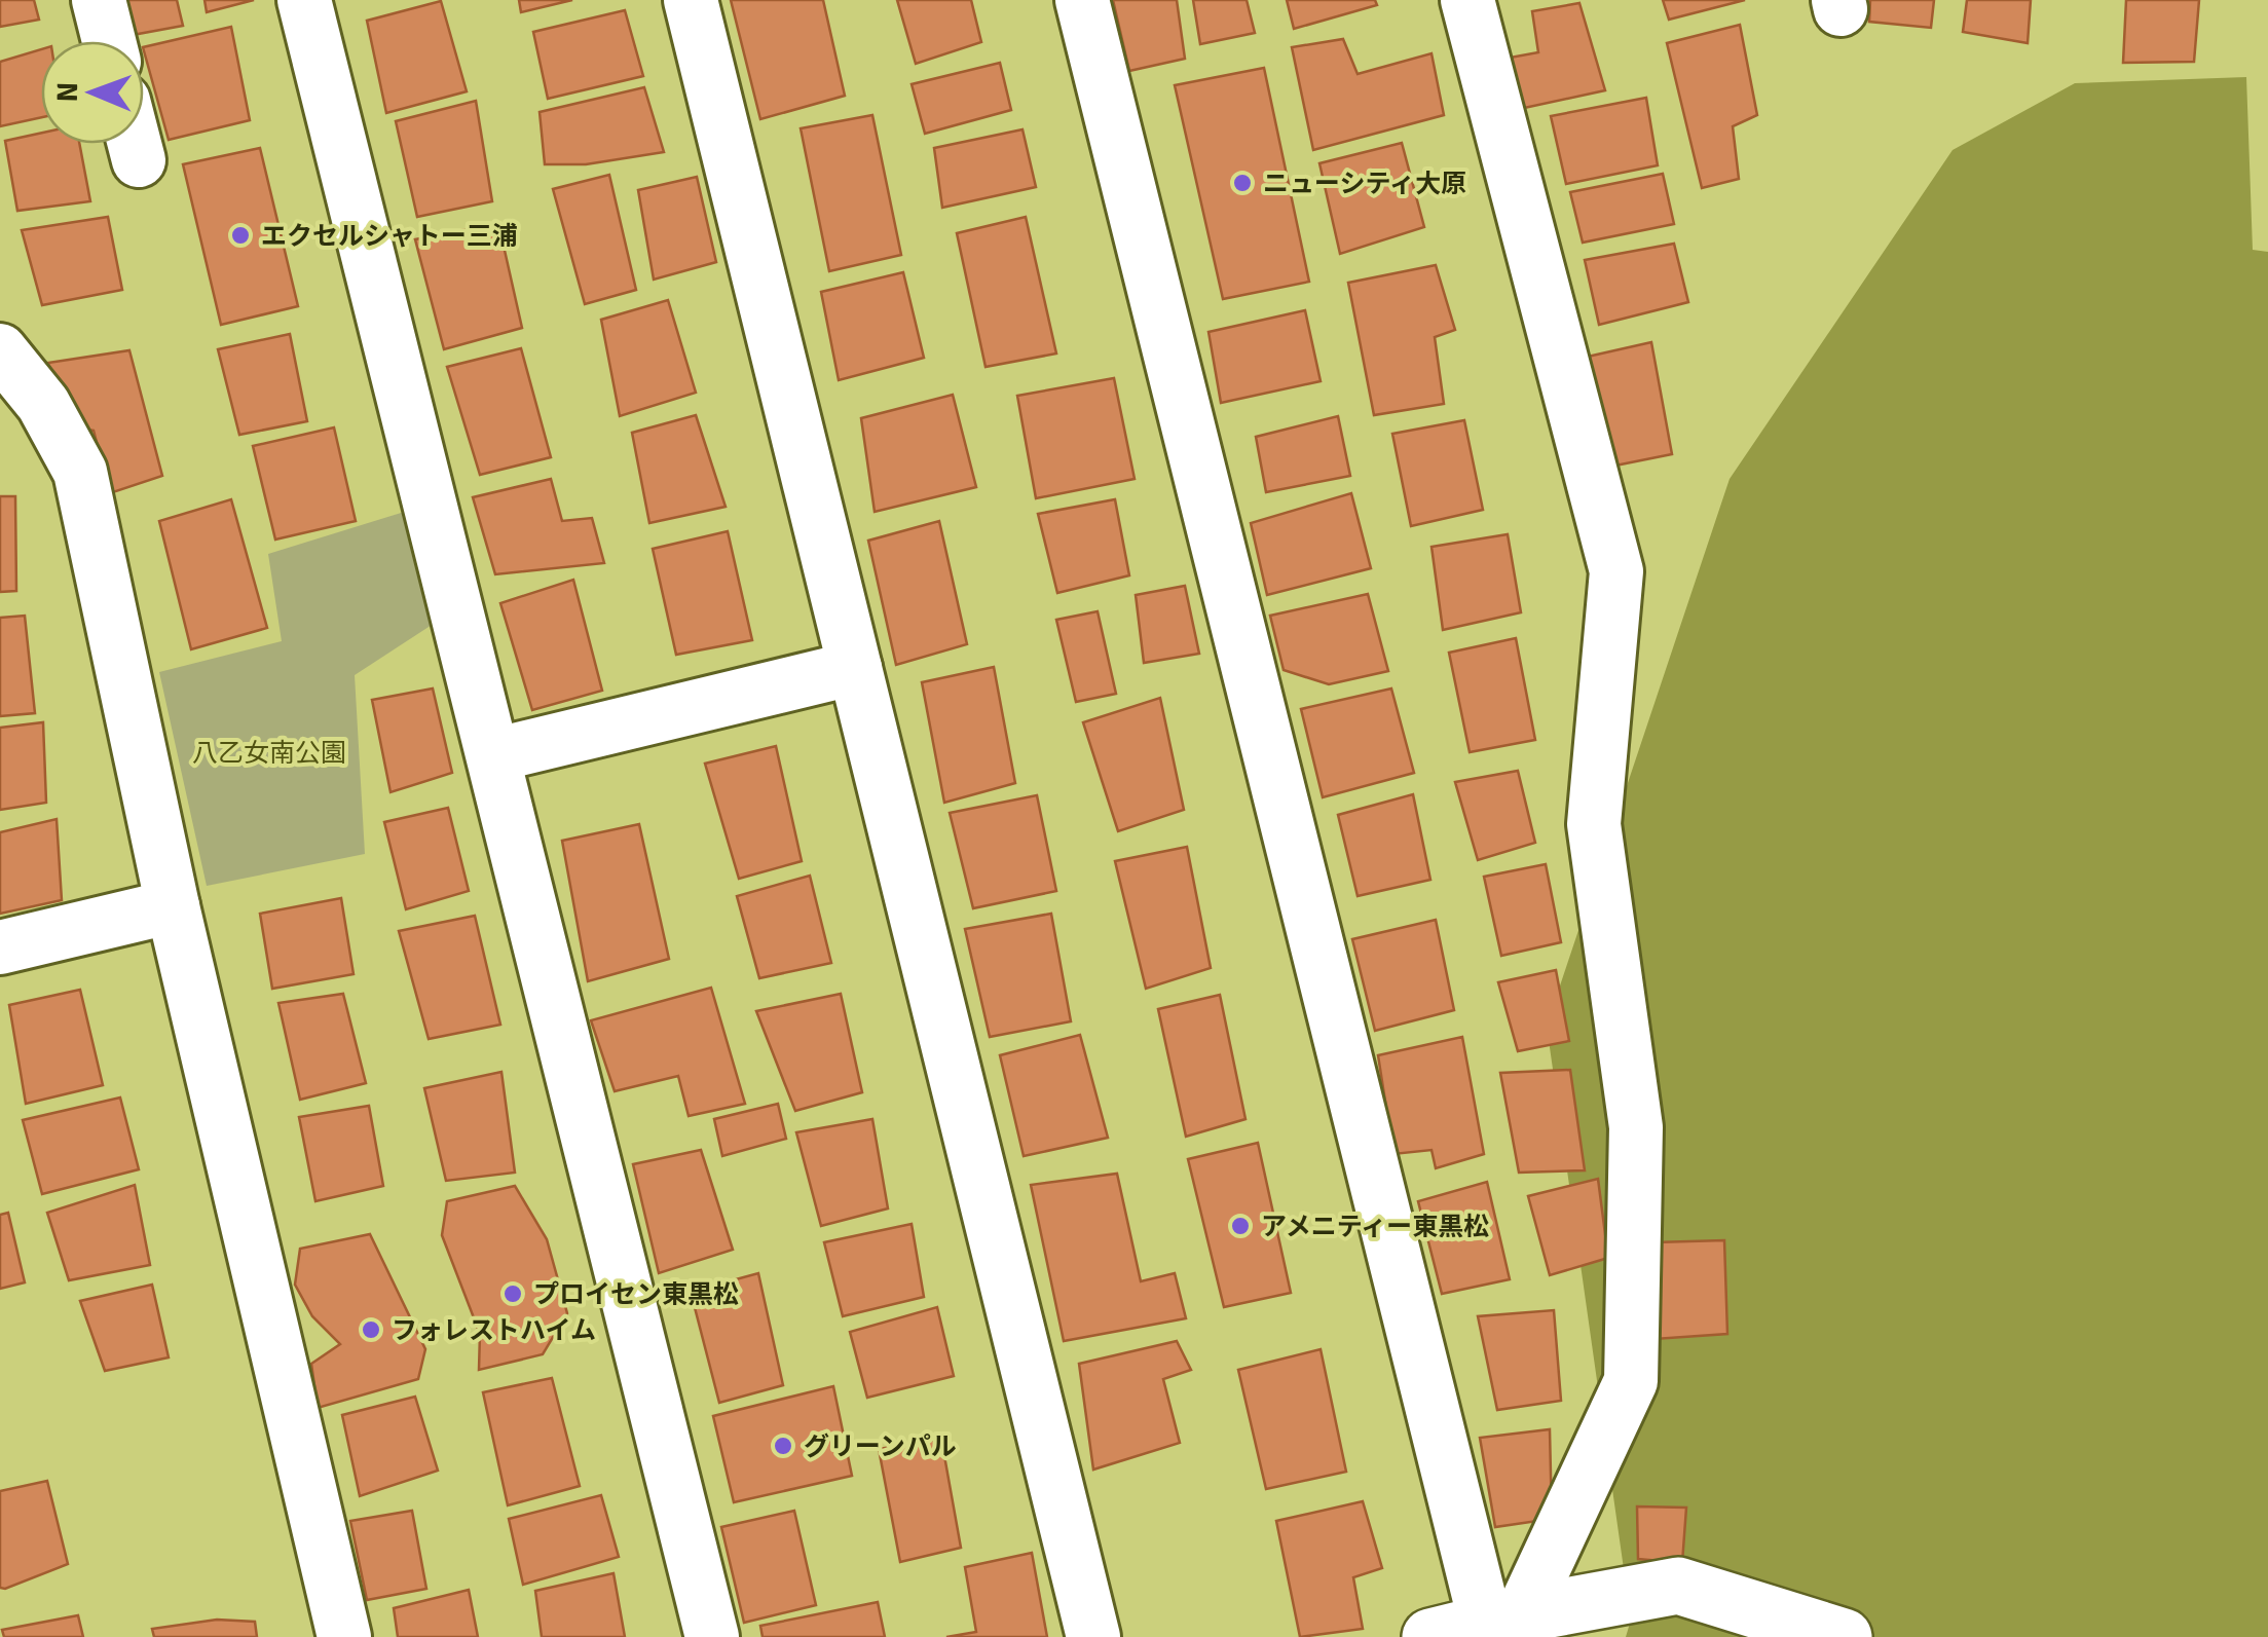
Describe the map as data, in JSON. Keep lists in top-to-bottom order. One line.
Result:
{"parks":["八乙女南公園"],"places":["ニューシティ大原","エクセルシャトー三浦","アメニティー東黒松","プロイセン東黒松","フォレストハイム","グリーンパル"],"north":"left"}
